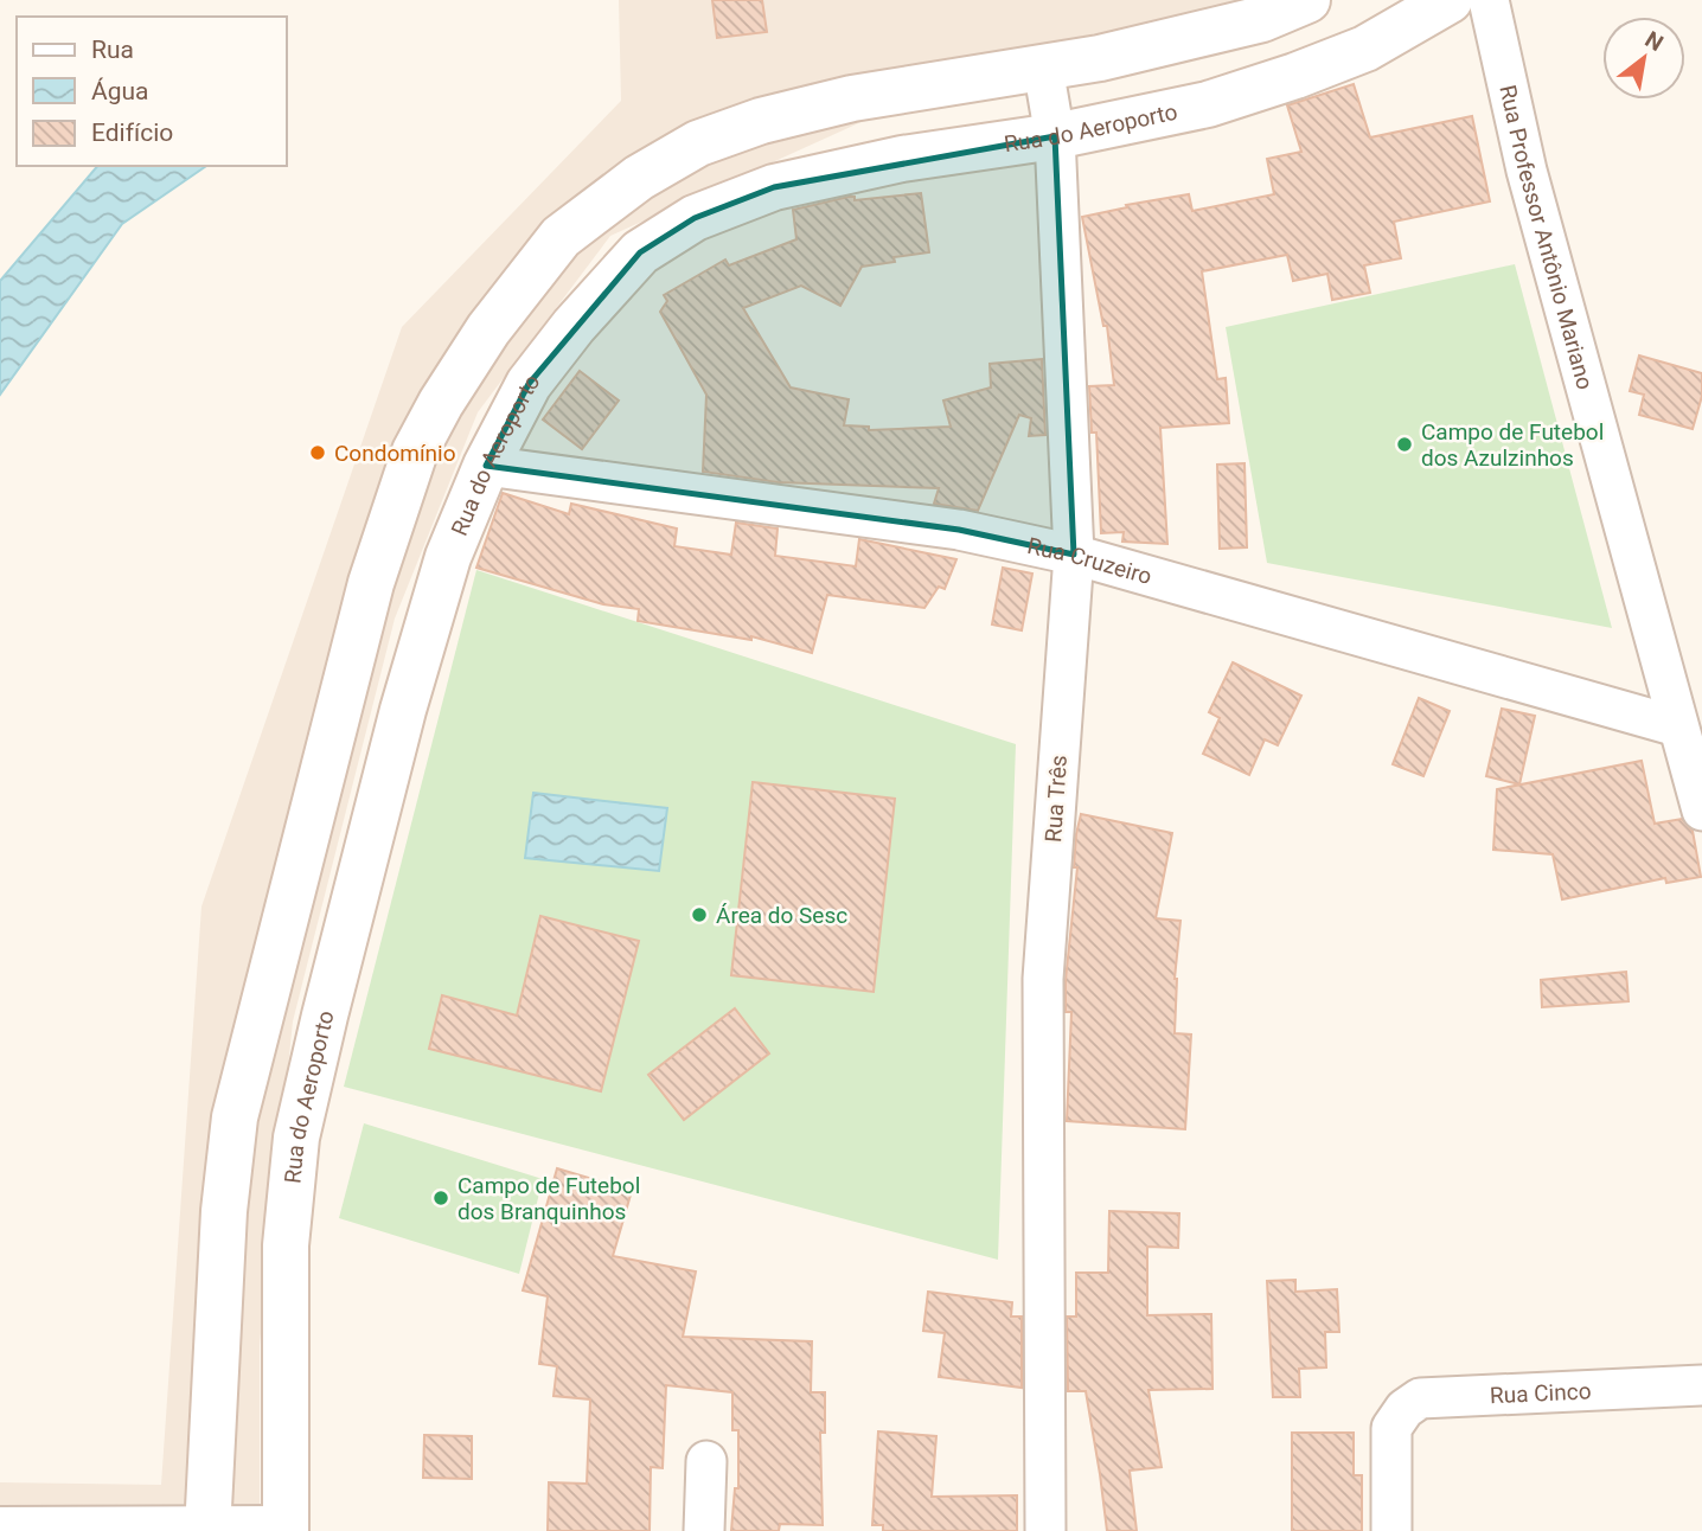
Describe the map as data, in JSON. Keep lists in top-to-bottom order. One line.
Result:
{"streets":{"main road":["Rua do Aeroporto"],"street":["Rua Professor Antônio Mariano","Rua Cruzeiro","Rua Três","Rua Cinco"]},"crossings":[["Rua do Aeroporto","Rua Cruzeiro"],["Rua do Aeroporto","Rua Três"],["Rua Professor Antônio Mariano","Rua Cruzeiro"],["Rua Cruzeiro","Rua Três"]],"places":["Campo de Futebol dos Azulzinhos","Condomínio","Área do Sesc","Campo de Futebol dos Branquinhos"],"legend":["Rua","Água","Edifício"],"north":"top right"}
